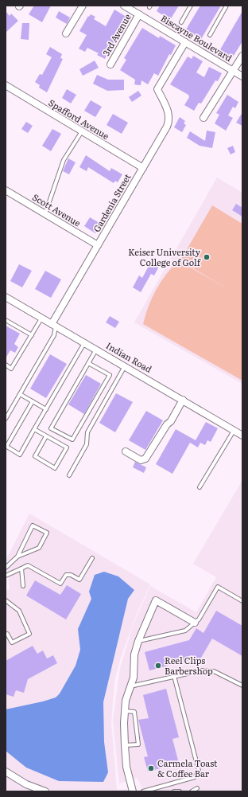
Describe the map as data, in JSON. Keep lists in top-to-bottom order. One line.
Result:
{"streets":{"street":["3rd Avenue","Biscayne Boulevard","Spafford Avenue","Gardenia Street","Scott Avenue","Indian Road"]},"crossings":[["3rd Avenue","Biscayne Boulevard"],["Biscayne Boulevard","Gardenia Street"],["Spafford Avenue","Gardenia Street"],["Gardenia Street","Scott Avenue"],["Gardenia Street","Indian Road"]],"places":["Keiser University College of Golf","Reel Clips Barbershop","Carmela Toast & Coffee Bar"]}
